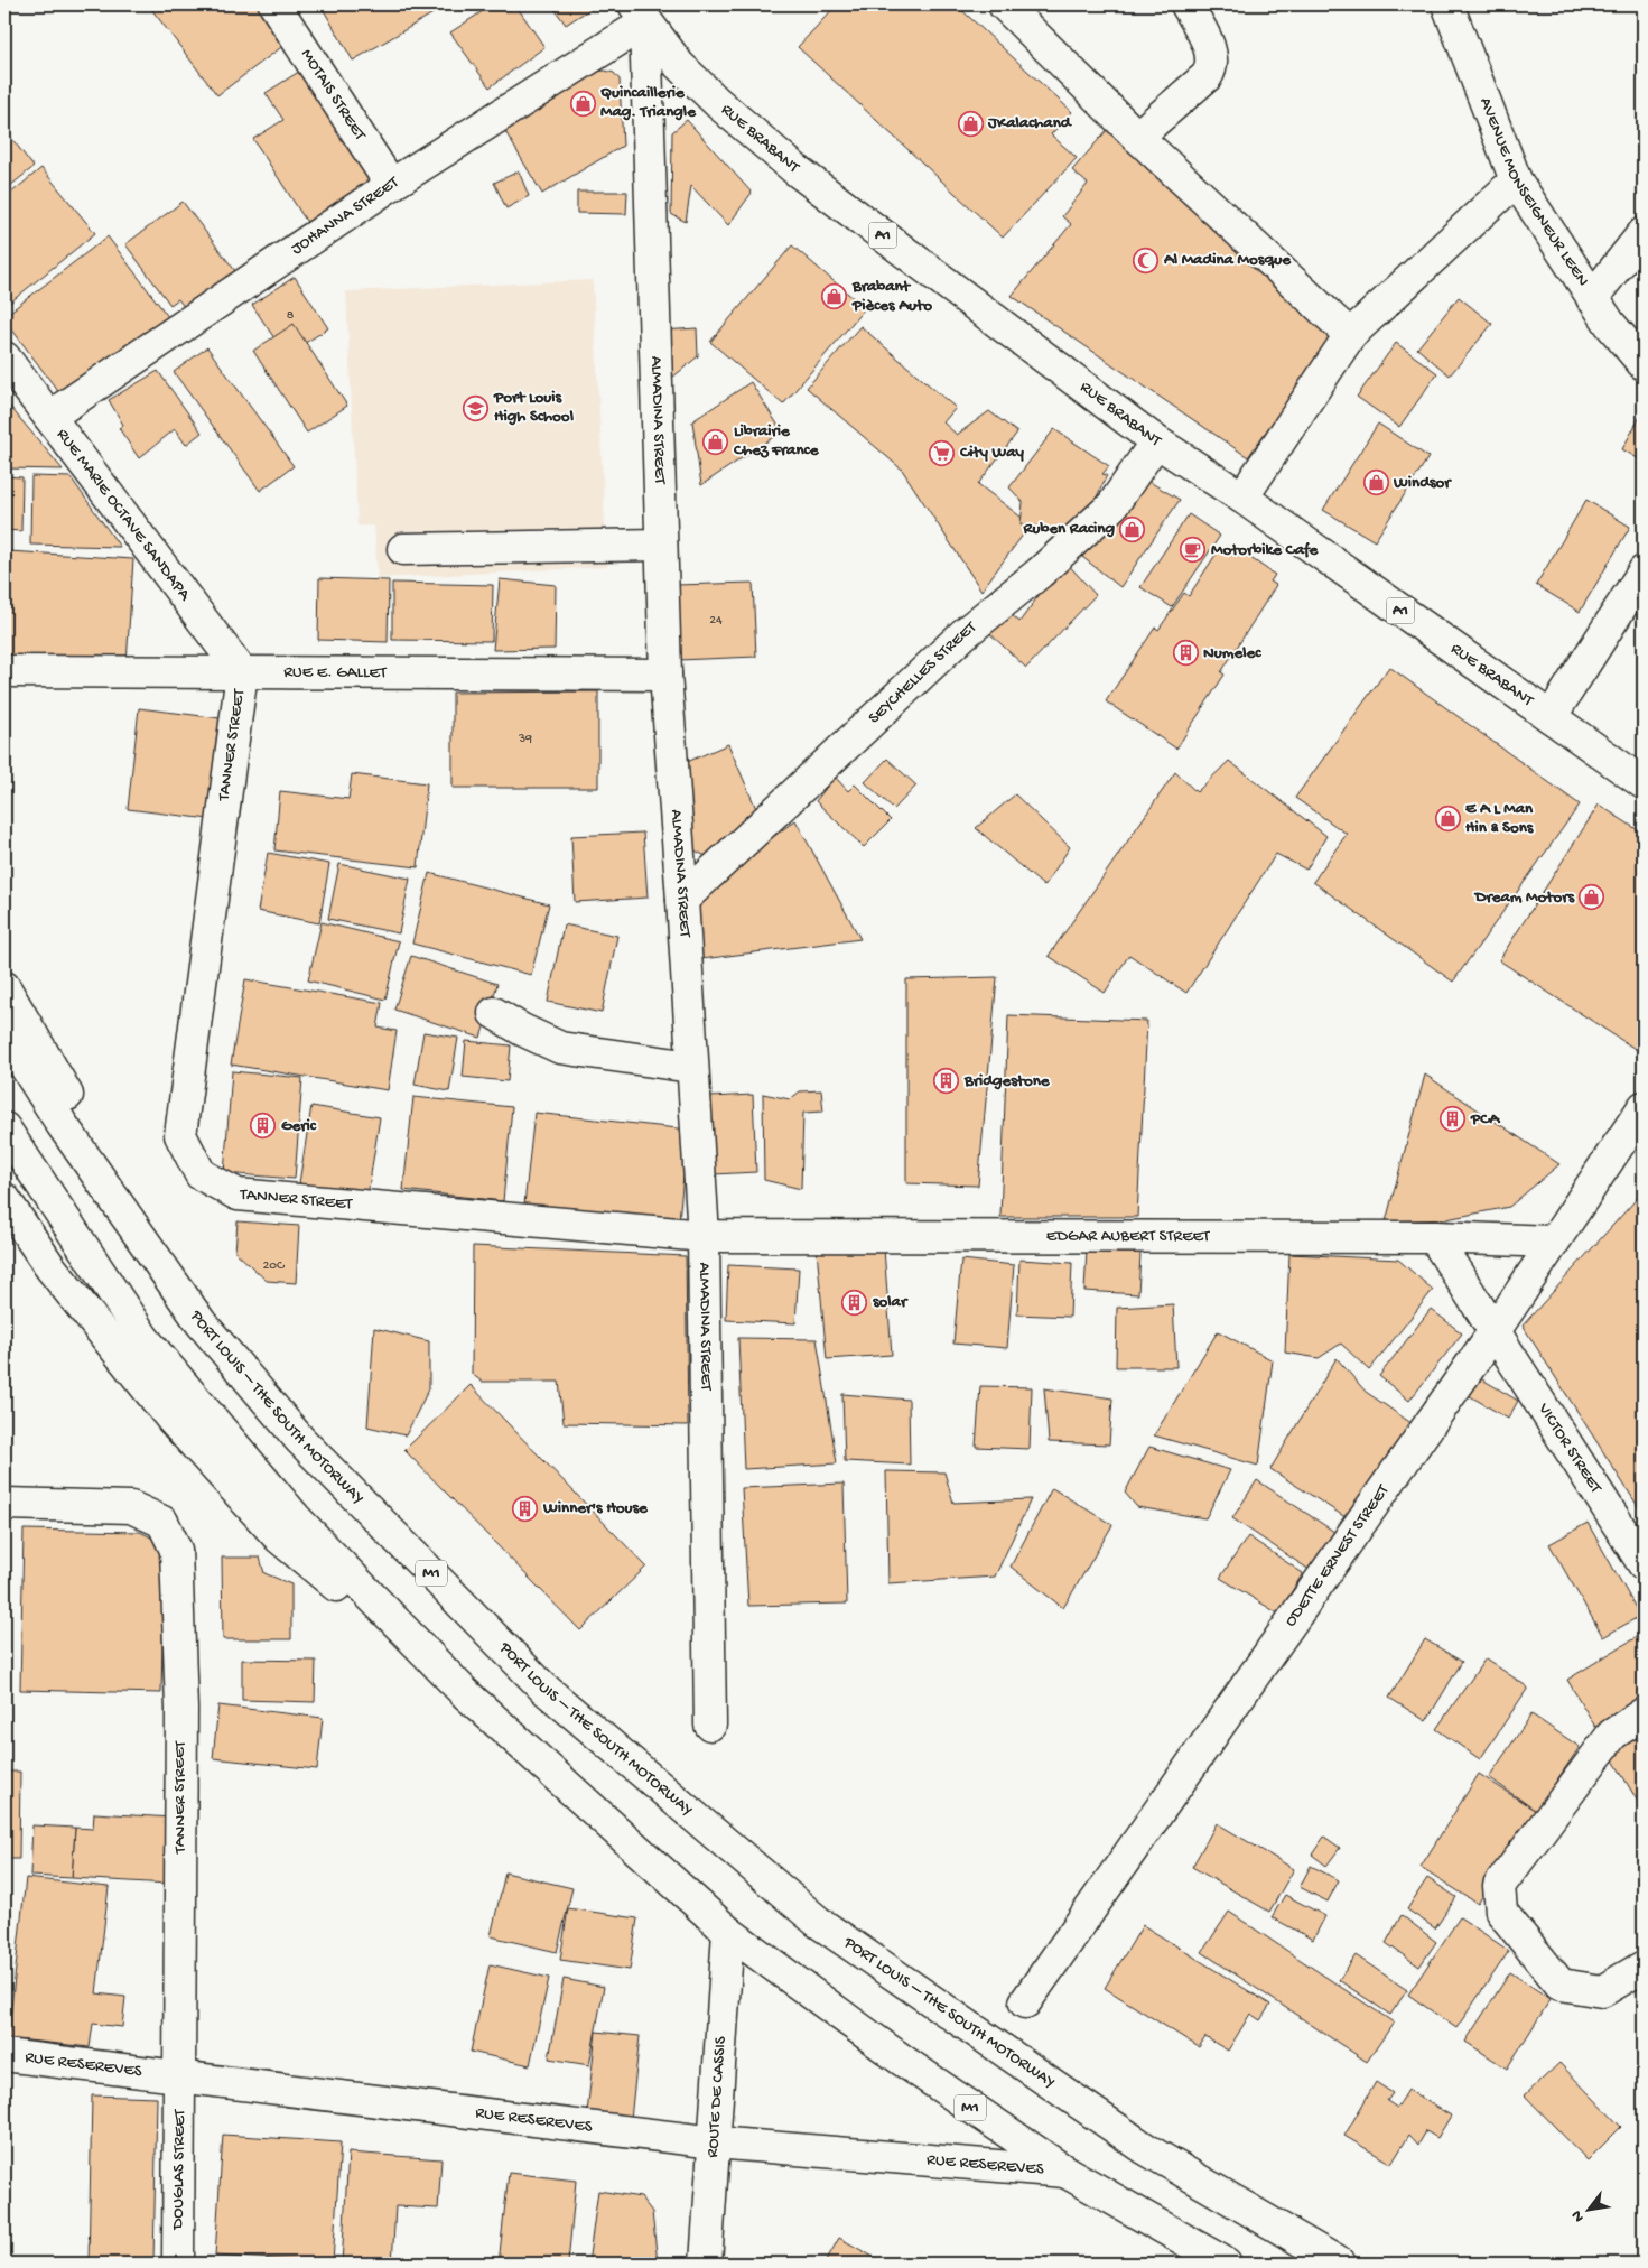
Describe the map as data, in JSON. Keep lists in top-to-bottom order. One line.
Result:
{"streets":{"main road":["MOTAIS STREET","RUE BRABANT","AVENUE MONSEIGNEUR LEEN","JOHANNA STREET","A1","ALMADINA STREET","RUE MARIE OCTAVE SANDAPA","RUE E. GALLET","SEYCHELLES STREET","TANNER STREET","EDGAR AUBERT STREET","PORT LOUIS – THE SOUTH MOTORWAY","VICTOR STREET","ODETTE ERNEST STREET","M1","RUE RESEREVES","ROUTE DE CASSIS","DOUGLAS STREET"]},"crossings":[["MOTAIS STREET","JOHANNA STREET"],["RUE BRABANT","JOHANNA STREET"],["RUE BRABANT","ALMADINA STREET"],["RUE BRABANT","SEYCHELLES STREET"],["JOHANNA STREET","ALMADINA STREET"],["JOHANNA STREET","RUE MARIE OCTAVE SANDAPA"],["ALMADINA STREET","RUE E. GALLET"],["ALMADINA STREET","SEYCHELLES STREET"],["ALMADINA STREET","TANNER STREET"],["ALMADINA STREET","EDGAR AUBERT STREET"],["RUE MARIE OCTAVE SANDAPA","RUE E. GALLET"],["RUE MARIE OCTAVE SANDAPA","TANNER STREET"],["RUE E. GALLET","TANNER STREET"],["TANNER STREET","EDGAR AUBERT STREET"],["TANNER STREET","RUE RESEREVES"],["TANNER STREET","DOUGLAS STREET"],["EDGAR AUBERT STREET","VICTOR STREET"],["EDGAR AUBERT STREET","ODETTE ERNEST STREET"],["VICTOR STREET","ODETTE ERNEST STREET"],["M1","RUE RESEREVES"],["M1","ROUTE DE CASSIS"],["RUE RESEREVES","ROUTE DE CASSIS"],["RUE RESEREVES","DOUGLAS STREET"]],"places":{"shop":["Quincaillerie Mag. Triangle","JKalachand","Brabant Pièces Auto","Librairie Chez France","Windsor","Ruben Racing","E A L Man Hin & Sons","Dream Motors"],"mosque":["Al Madina Mosque"],"school or university":["Port Louis High School"],"supermarket":["City Way"],"cafe":["Motorbike Cafe"],"building":["Numelec","Bridgestone","PCA","Geric","solar","Winner's House"]},"house_numbers":["8","24","39","20C"],"north":"bottom left"}
